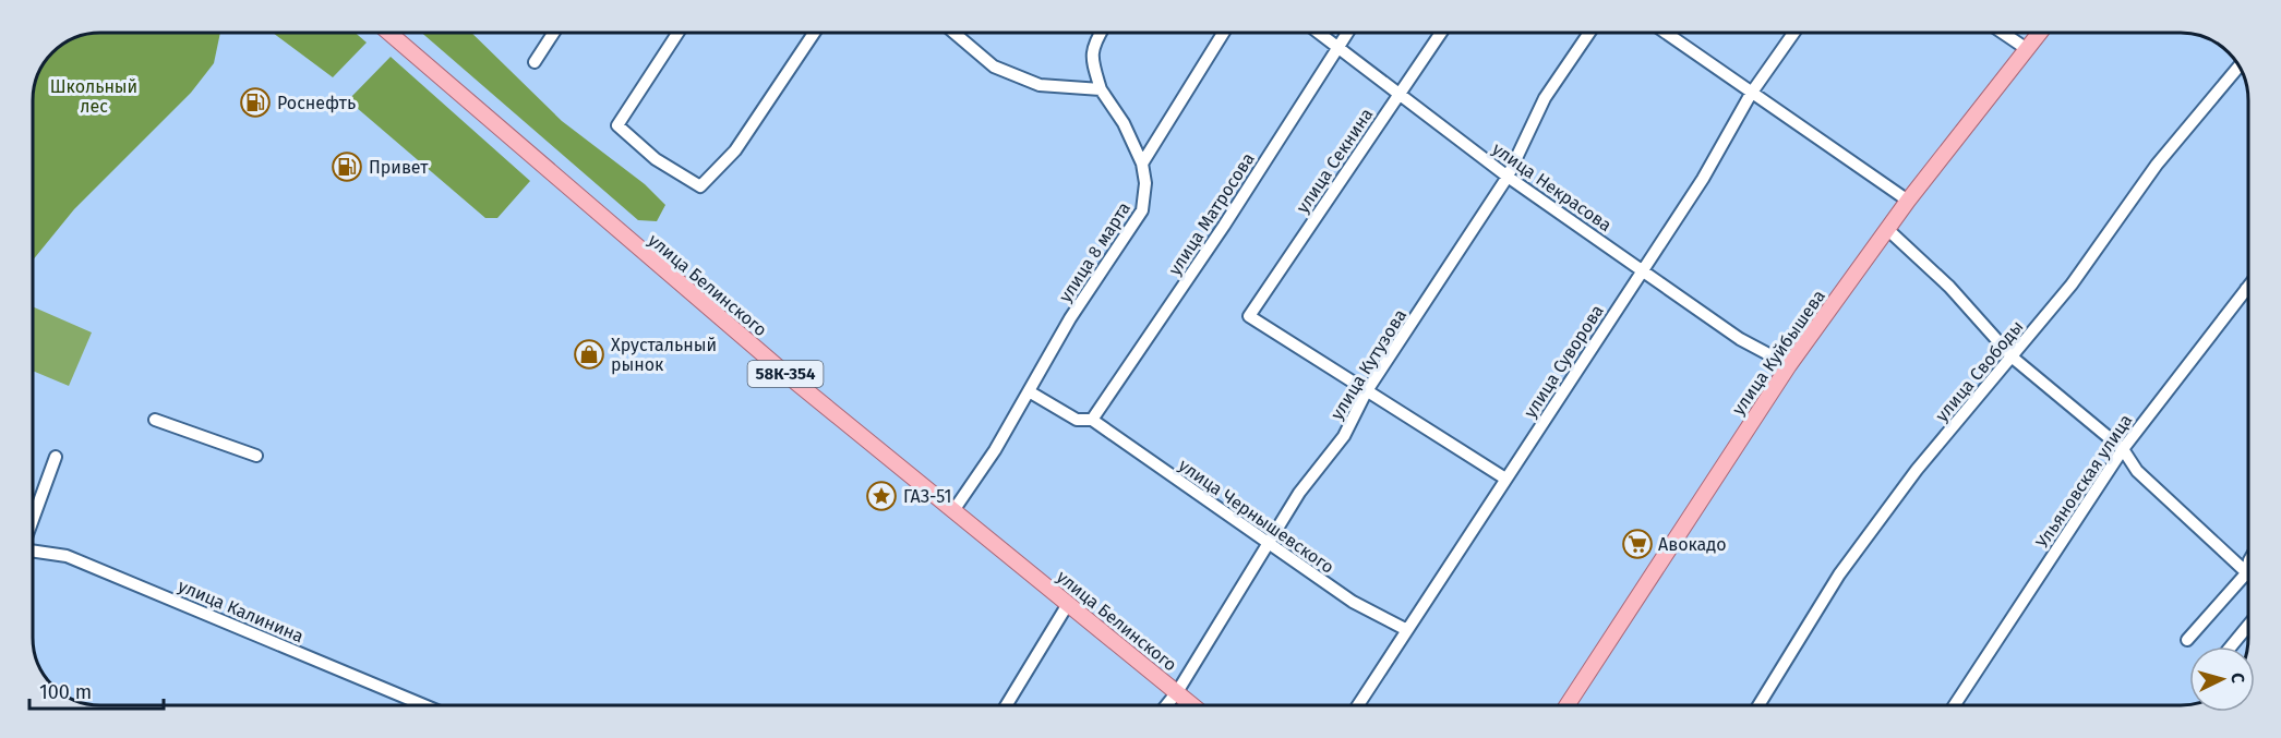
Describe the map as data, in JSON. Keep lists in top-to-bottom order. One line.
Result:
{"streets":{"main road":["улица Белинского","улица Куйбышева","58К-354"],"street":["улица Секнина","улица Некрасова","улица Матросова","улица 8 марта","улица Суворова","улица Кутузова","улица Свободы","Ульяновская улица","улица Чернышевского","улица Калинина"]},"crossings":[["улица Секнина","улица Некрасова"],["улица Секнина","улица Кутузова"],["улица Некрасова","улица Матросова"],["улица Некрасова","улица Куйбышева"],["улица Некрасова","улица Суворова"],["улица Некрасова","улица Кутузова"],["улица Матросова","улица Чернышевского"],["улица 8 марта","улица Белинского"],["улица 8 марта","улица Чернышевского"],["улица Белинского","улица Кутузова"],["улица Суворова","улица Чернышевского"],["улица Кутузова","улица Чернышевского"]],"parks":["Школьный лес"],"places":{"fuel station":["Роснефть","Привет"],"shop":["Хрустальный рынок"],"place":["ГАЗ-51"],"supermarket":["Авокадо"]},"scale_bar":"100 m","north":"right"}
